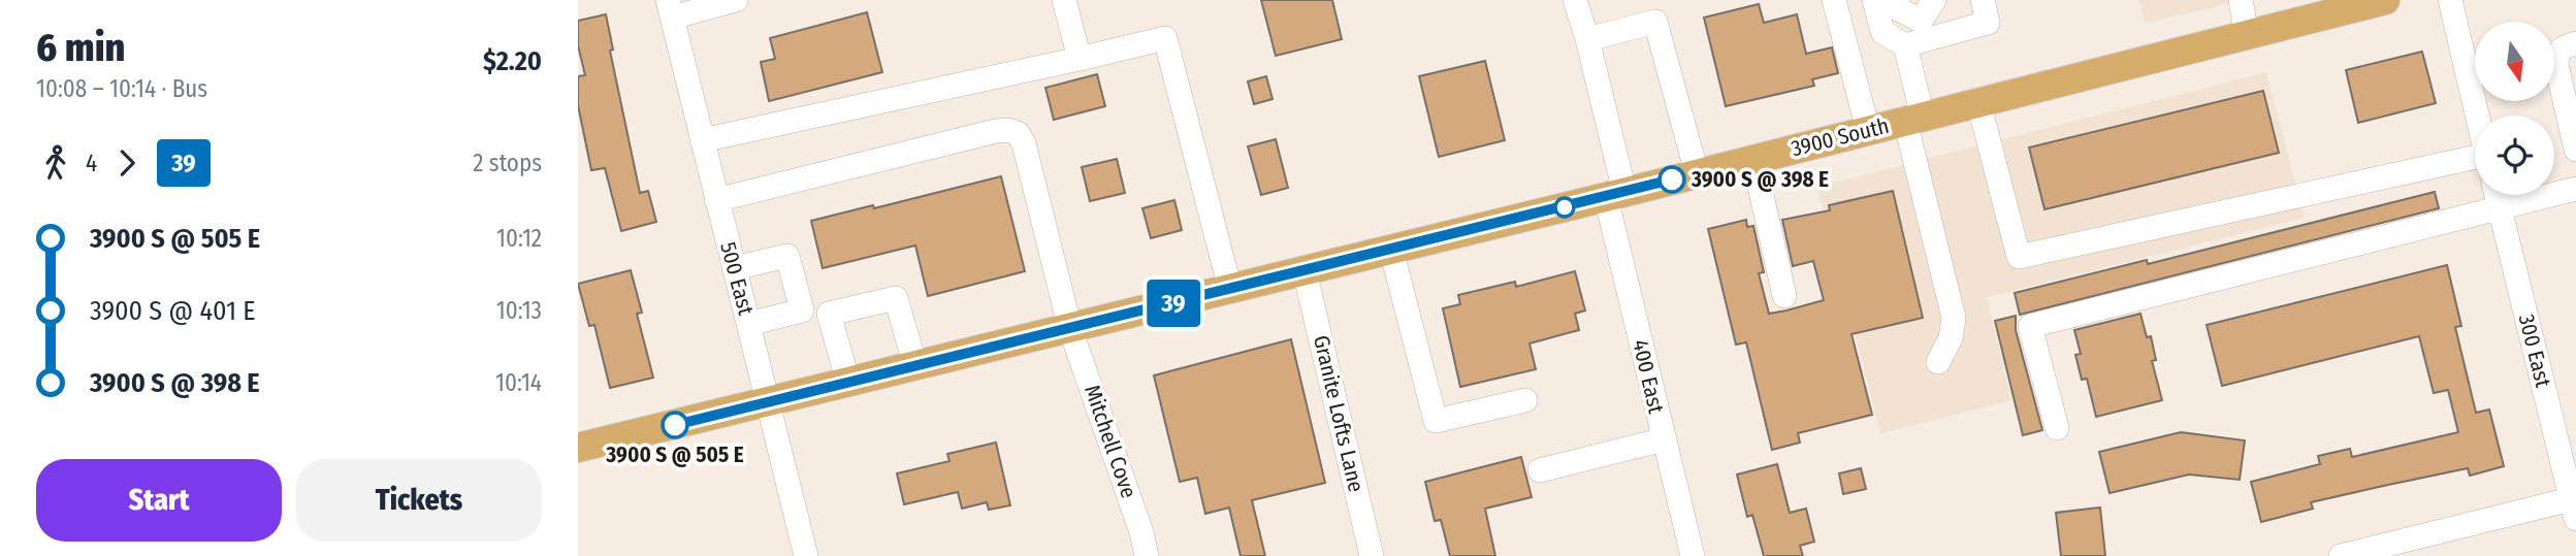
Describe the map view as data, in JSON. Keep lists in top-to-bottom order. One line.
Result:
{"streets":{"main road":["3900 South"],"street":["500 East","300 East","400 East","Granite Lofts Lane","Mitchell Cove"]},"crossings":[["3900 South","500 East"],["3900 South","400 East"],["3900 South","Granite Lofts Lane"],["3900 South","Mitchell Cove"],["500 East","Mitchell Cove"]],"places":["3900 S @ 398 E","3900 S @ 505 E"],"lines":["bus line 39"],"north":"bottom","page":{"heading":["6 min","10:08 – 10:14 · Bus","$2.20"],"on_map":"39","legs":["4","39","2 stops"],"list":[{"name":"3900 S @ 505 E","value":"10:12"},{"name":"3900 S @ 401 E","value":"10:13"},{"name":"3900 S @ 398 E","value":"10:14"}],"buttons":["Start","Tickets"]}}
